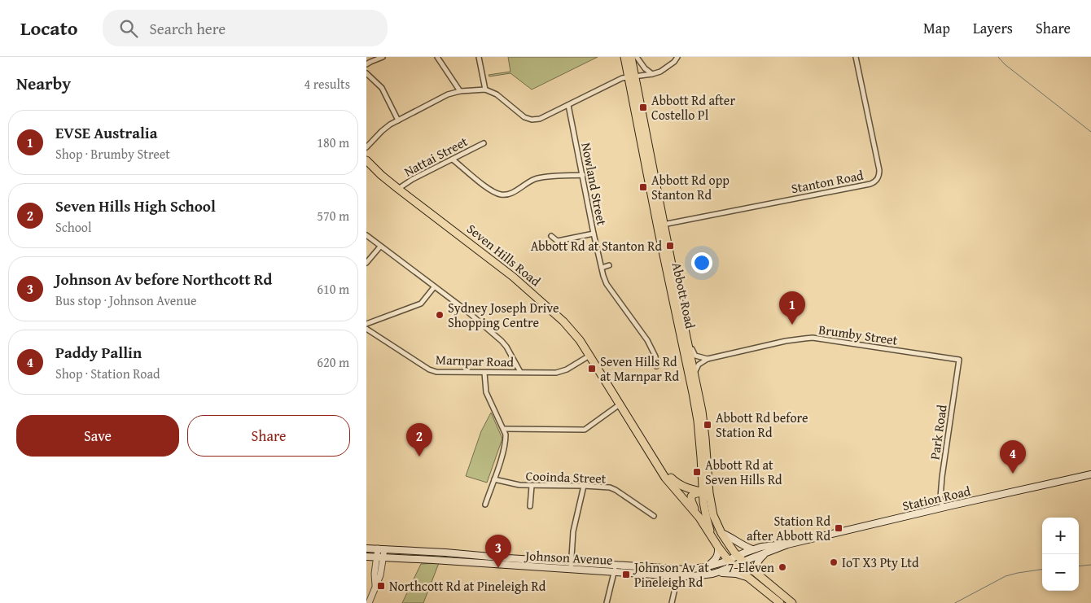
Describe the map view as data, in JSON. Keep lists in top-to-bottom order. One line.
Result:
{"streets":{"main road":["Seven Hills Road","Abbott Road","Station Road","Johnson Avenue"],"street":["Nattai Street","Stanton Road","Nowland Street","Brumby Street","Marnpar Road","Park Road","Cooinda Street"]},"crossings":[["Nattai Street","Seven Hills Road"],["Stanton Road","Abbott Road"],["Seven Hills Road","Abbott Road"],["Seven Hills Road","Marnpar Road"],["Seven Hills Road","Johnson Avenue"],["Brumby Street","Park Road"],["Park Road","Station Road"],["Station Road","Johnson Avenue"]],"places":{"transit":["Abbott Rd after Costello Pl","Abbott Rd opp Stanton Rd","Abbott Rd at Stanton Rd","Seven Hills Rd at Marnpar Rd","Abbott Rd before Station Rd","Abbott Rd at Seven Hills Rd","Station Rd after Abbott Rd","Johnson Av at Pineleigh Rd","Northcott Rd at Pineleigh Rd"],"other":["Sydney Joseph Drive Shopping Centre","IoT X3 Pty Ltd","7-Eleven"]},"page":{"header":"Locato","search":"Search here","nav":["Map","Layers","Share"],"heading":["Nearby","4 results"],"list":[{"mark":"1","name":"EVSE Australia","note":"Shop · Brumby Street","value":"180 m"},{"mark":"2","name":"Seven Hills High School","note":"School","value":"570 m"},{"mark":"3","name":"Johnson Av before Northcott Rd","note":"Bus stop · Johnson Avenue","value":"610 m"},{"mark":"4","name":"Paddy Pallin","note":"Shop · Station Road","value":"620 m"}],"pins":["1","2","4","3"],"buttons":["Save","Share"],"map_buttons":["+","−"]}}
